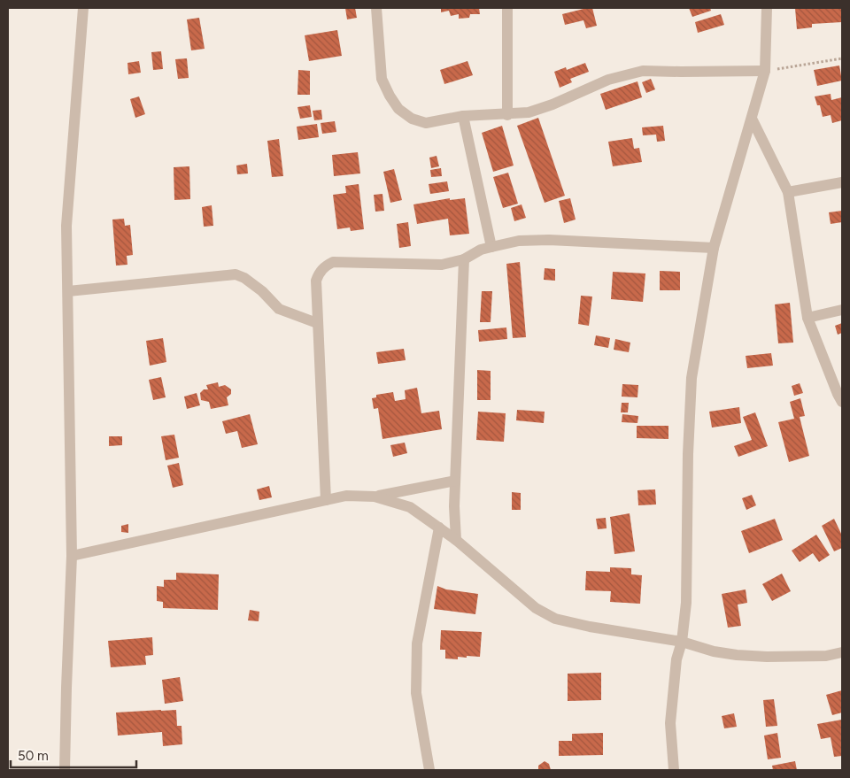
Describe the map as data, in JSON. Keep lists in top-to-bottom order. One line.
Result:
{"scale_bar":"50 m"}
